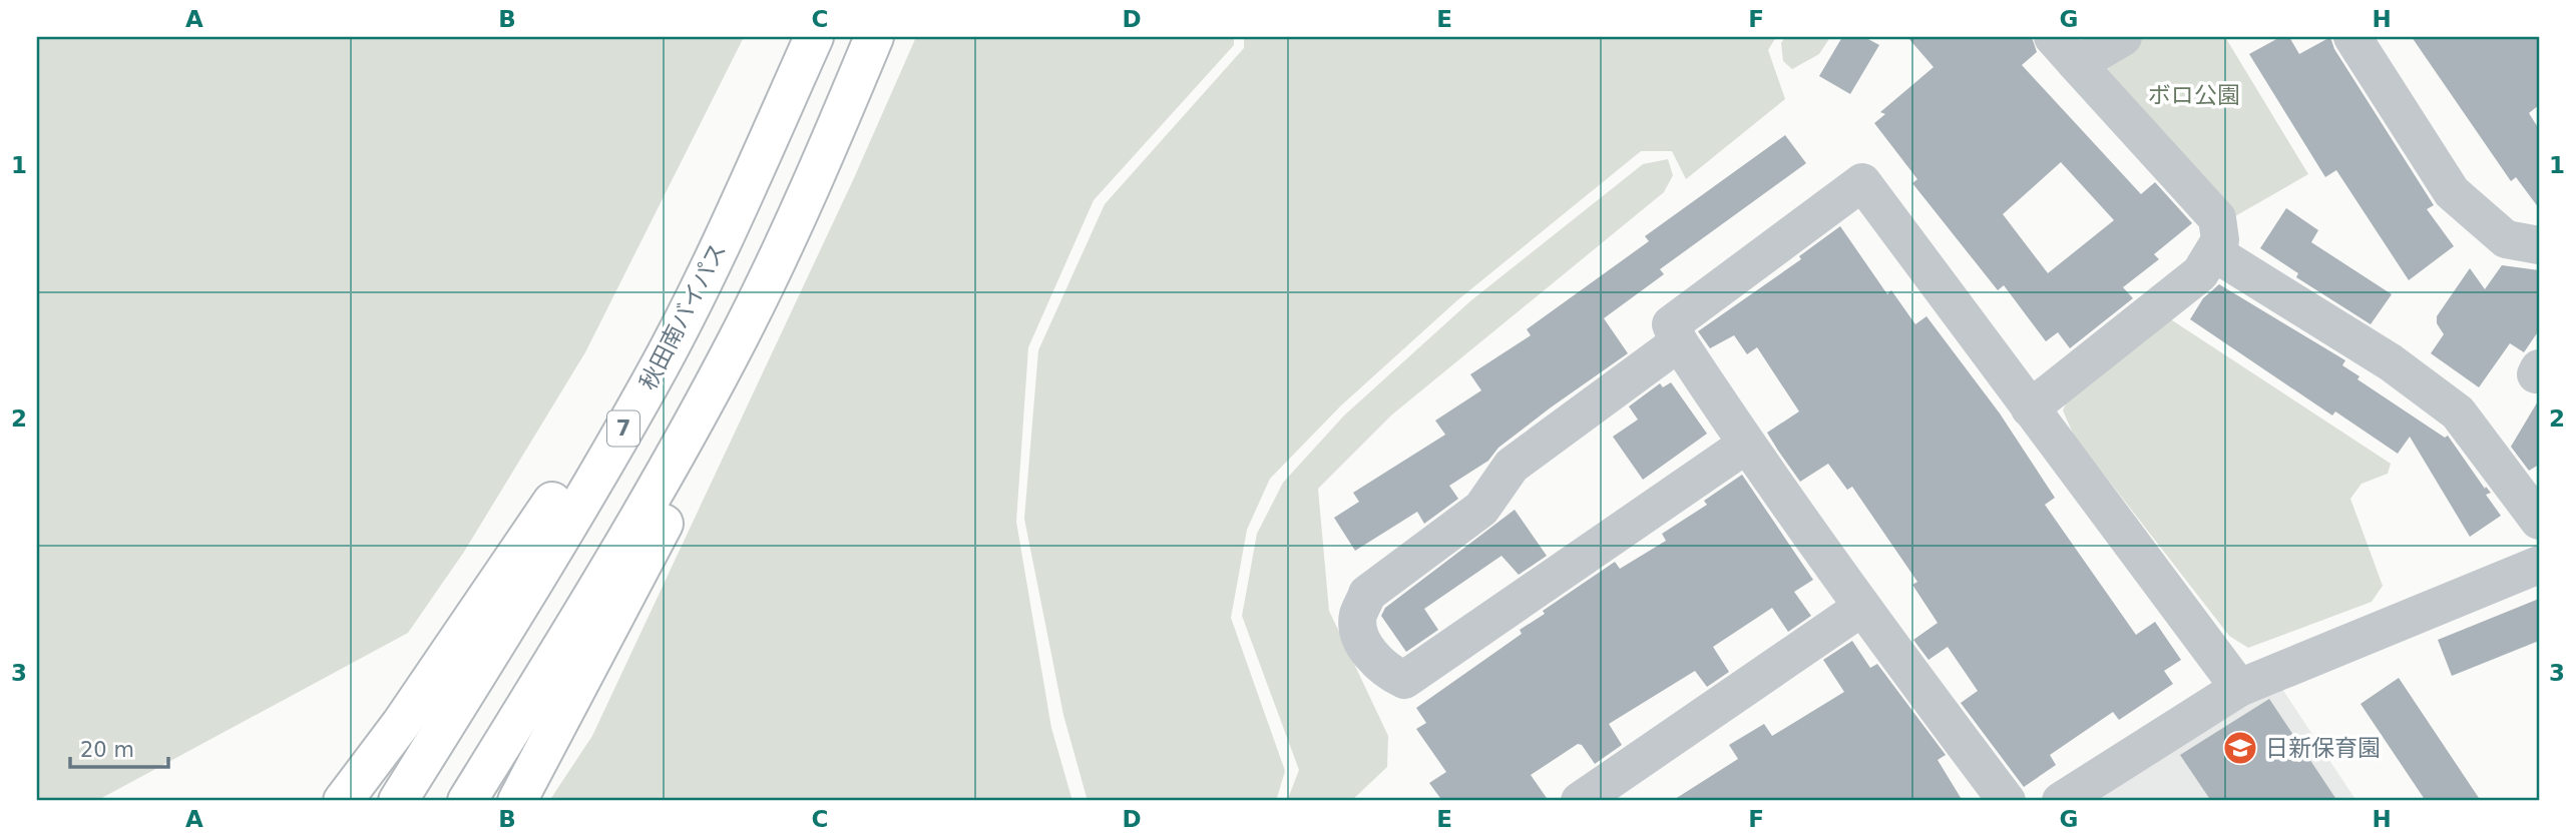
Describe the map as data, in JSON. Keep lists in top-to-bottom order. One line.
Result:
{"streets":{"highway":["秋田南バイパス","7"]},"parks":["ボロ公園"],"places":{"school or university":["日新保育園"]},"scale_bar":"20 m","grid":{"columns":["A","B","C","D","E","F","G","H"],"rows":["1","2","3"]}}
